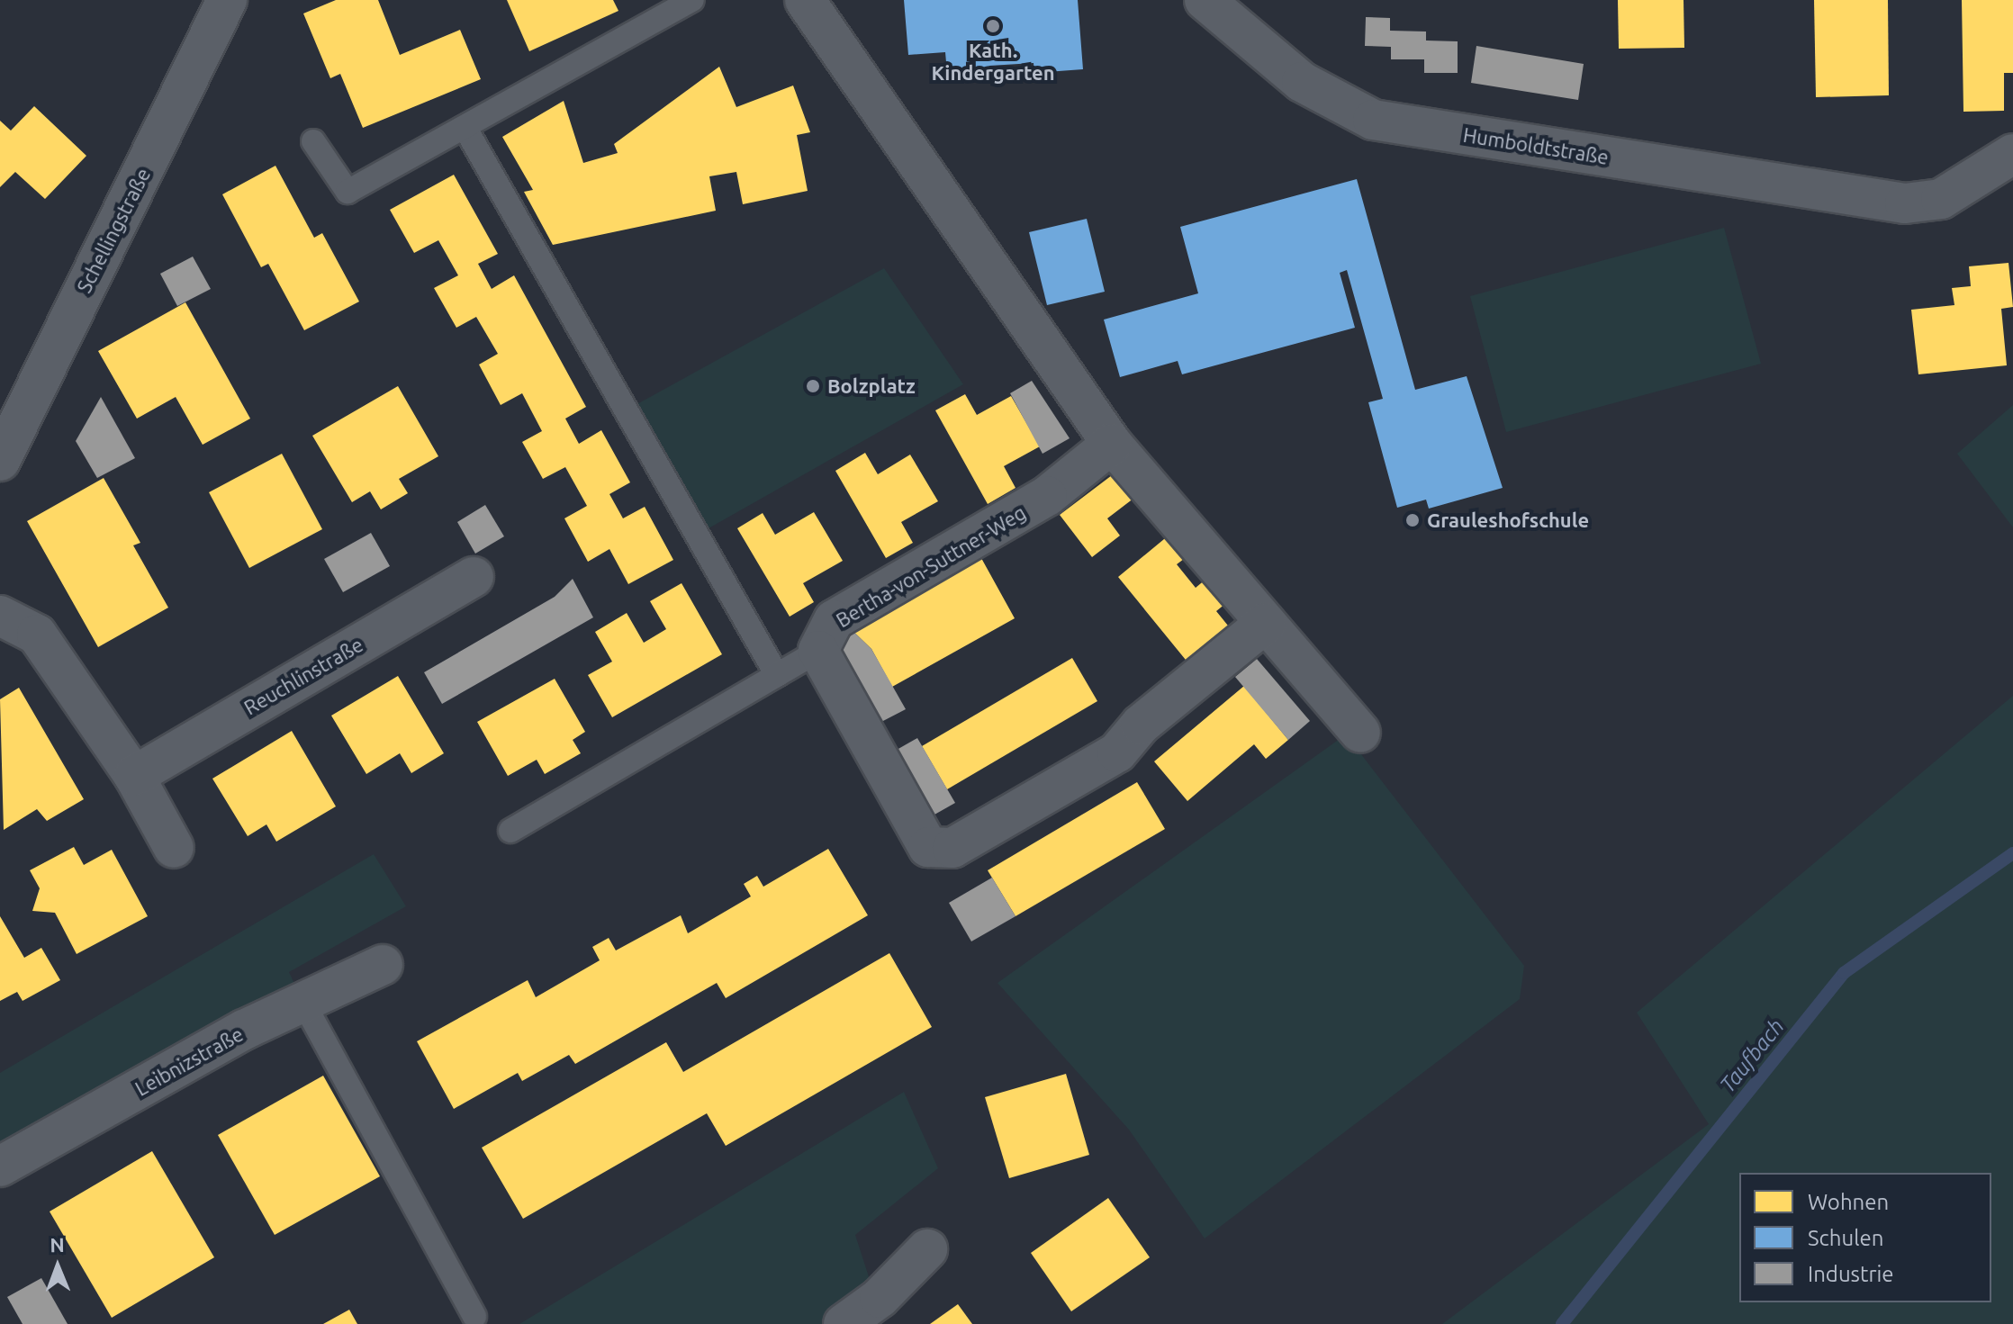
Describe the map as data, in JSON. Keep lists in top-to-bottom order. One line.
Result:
{"streets":{"street":["Humboldtstraße","Schellingstraße","Bertha-von-Suttner-Weg","Reuchlinstraße","Leibnizstraße"]},"water":["Taufbach"],"places":["Kath. Kindergarten","Bolzplatz","Grauleshofschule"],"legend":["Wohnen","Schulen","Industrie"],"north":"top"}
